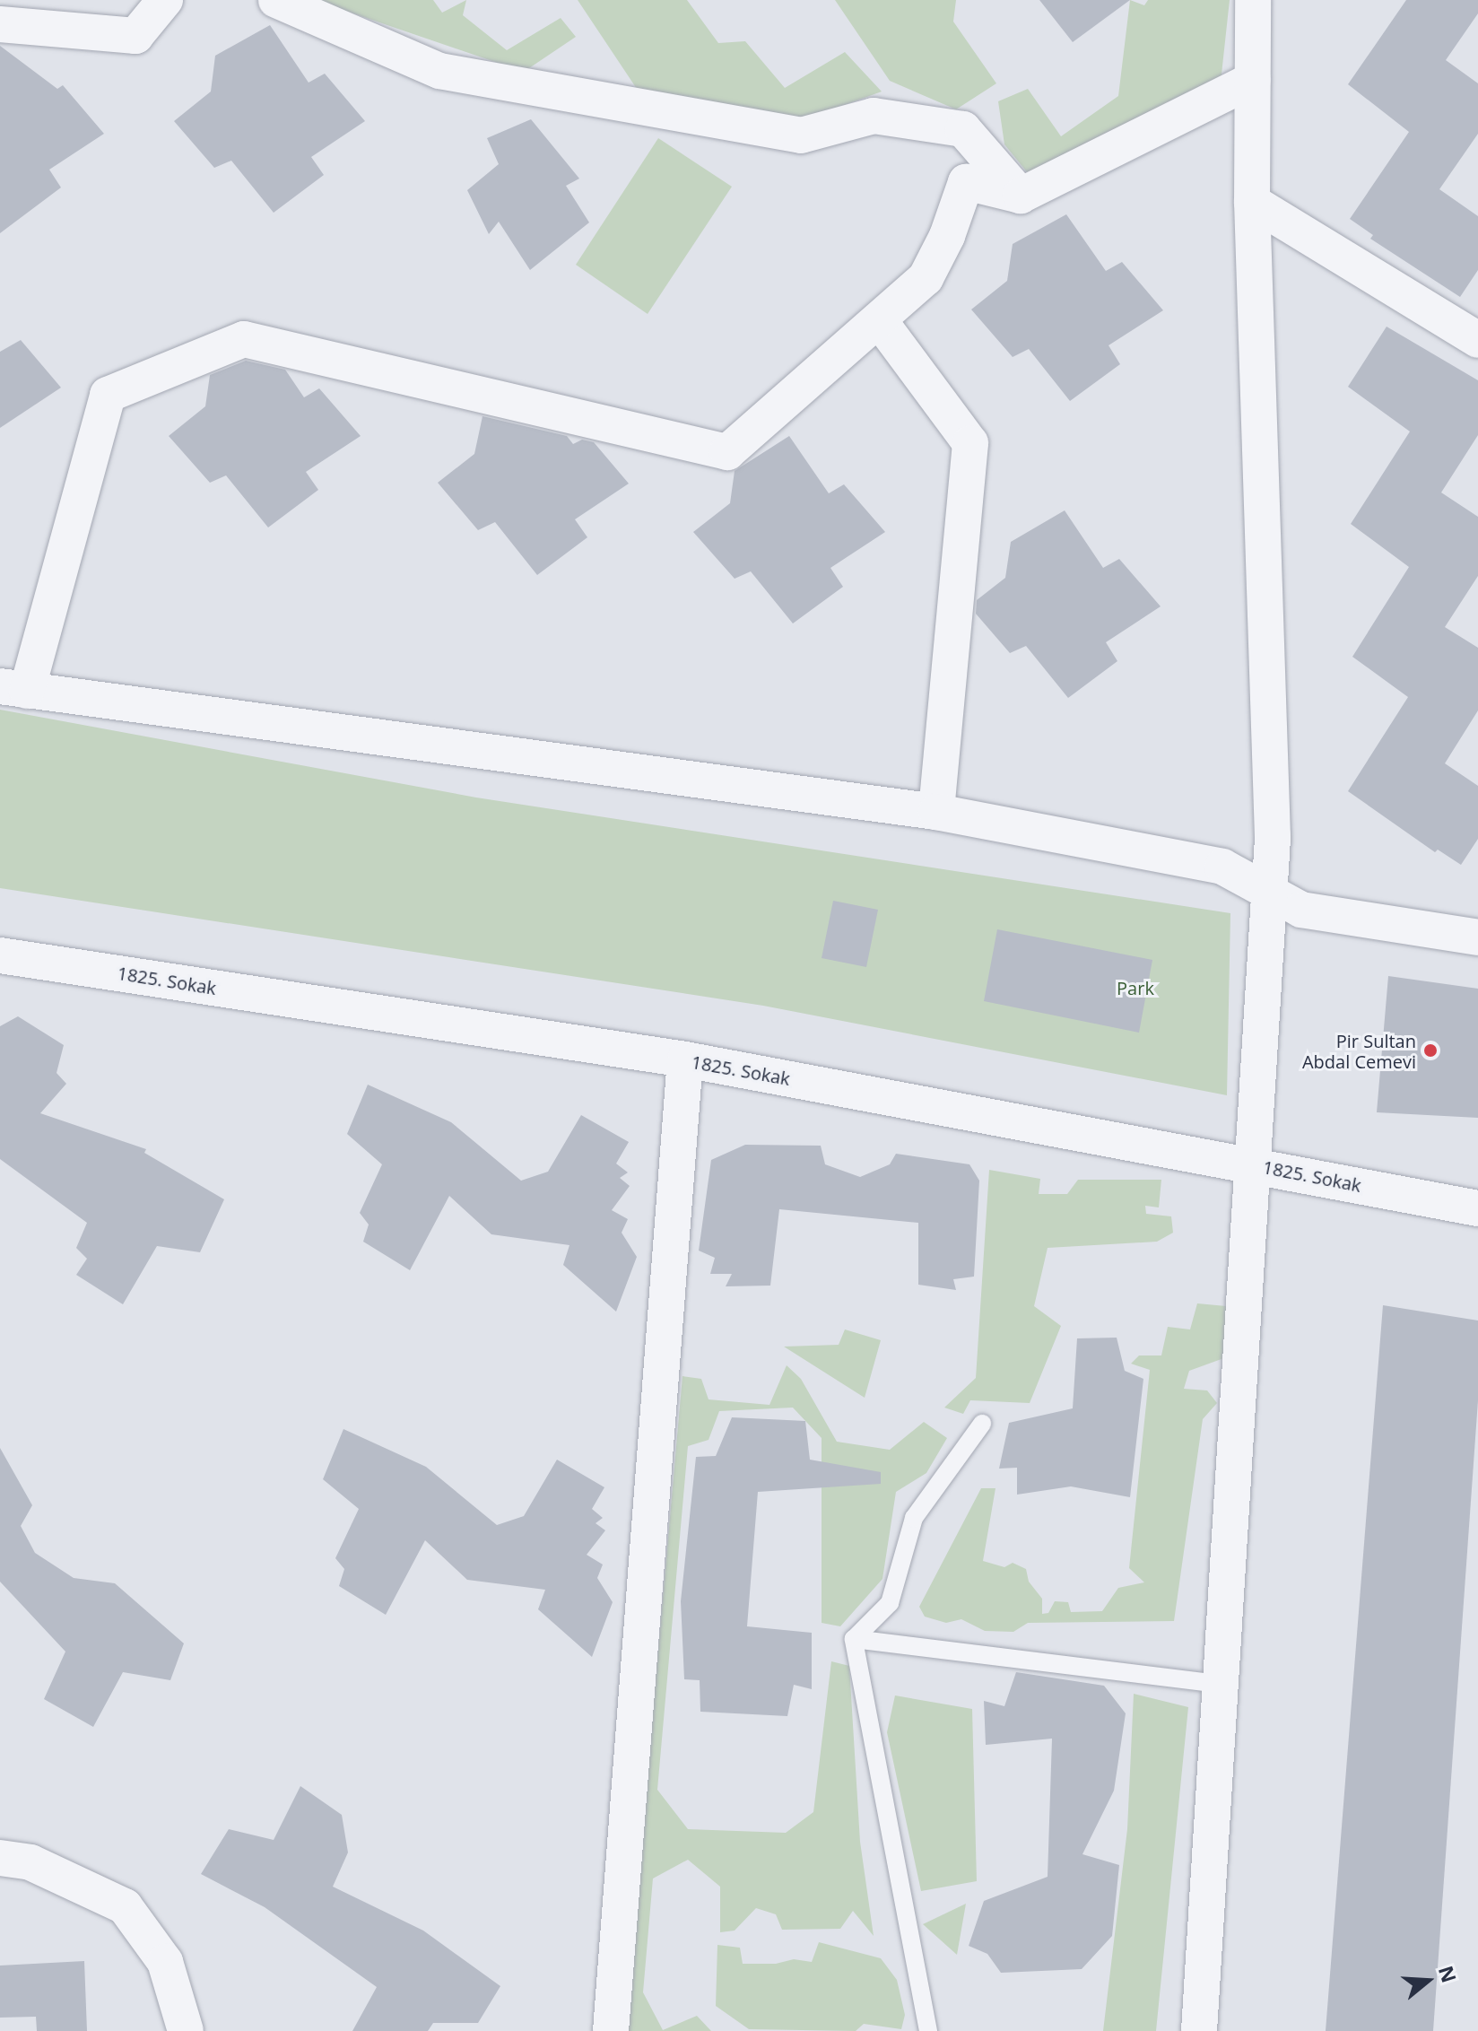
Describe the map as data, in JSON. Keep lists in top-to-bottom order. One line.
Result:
{"streets":{"street":["1825. Sokak"]},"parks":["Park"],"places":["Pir Sultan Abdal Cemevi"],"north":"right"}
